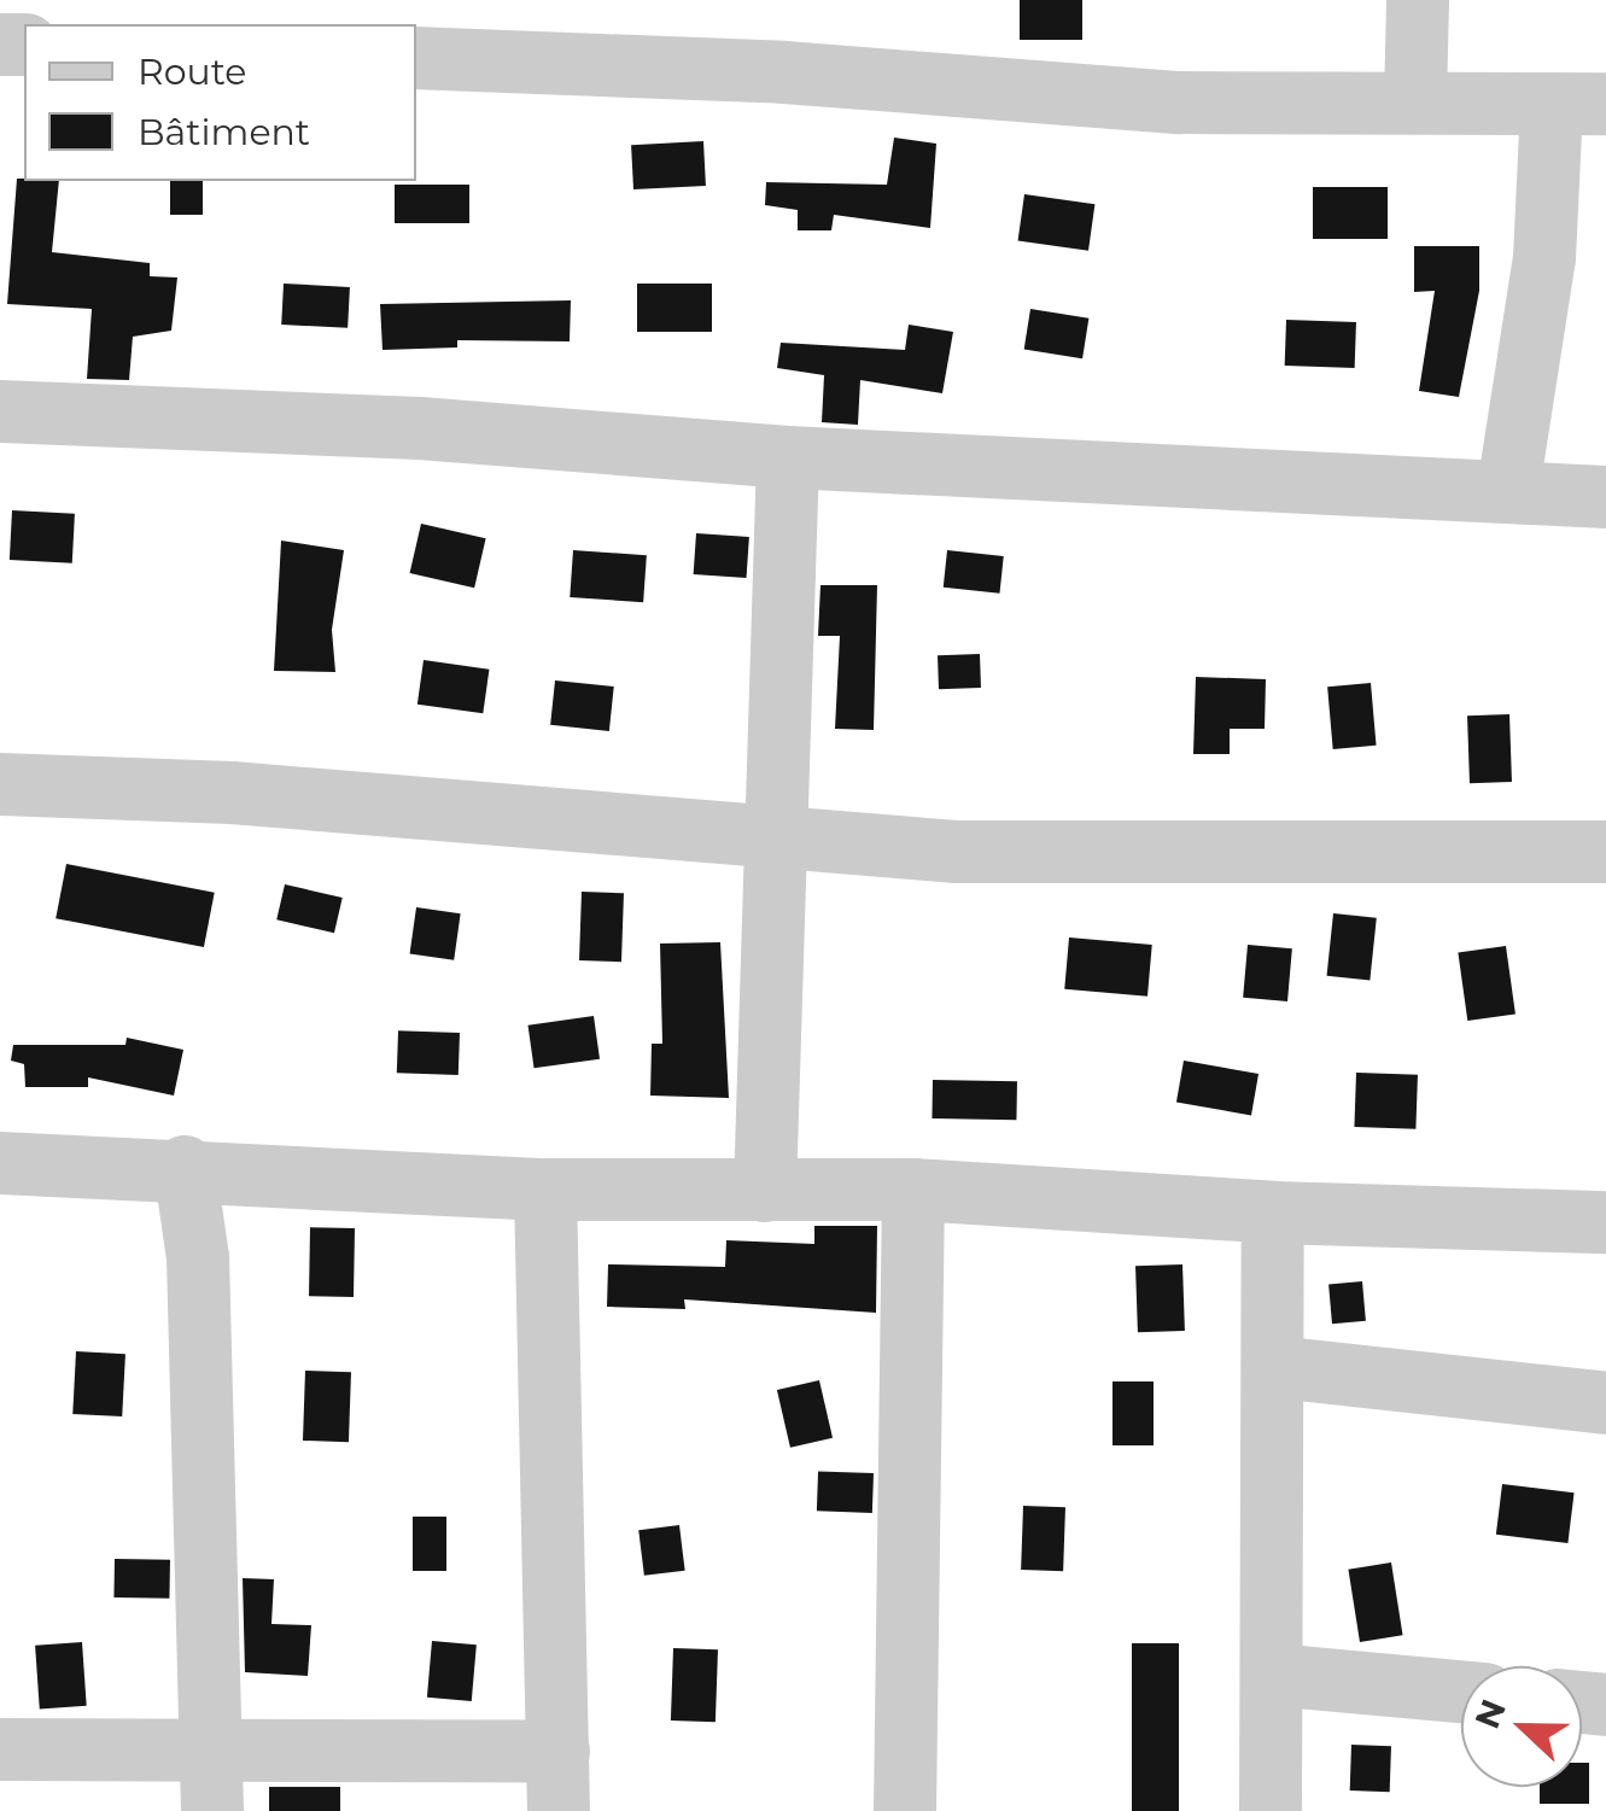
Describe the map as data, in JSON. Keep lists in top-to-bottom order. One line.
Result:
{"legend":["Route","Bâtiment"],"north":"left"}
